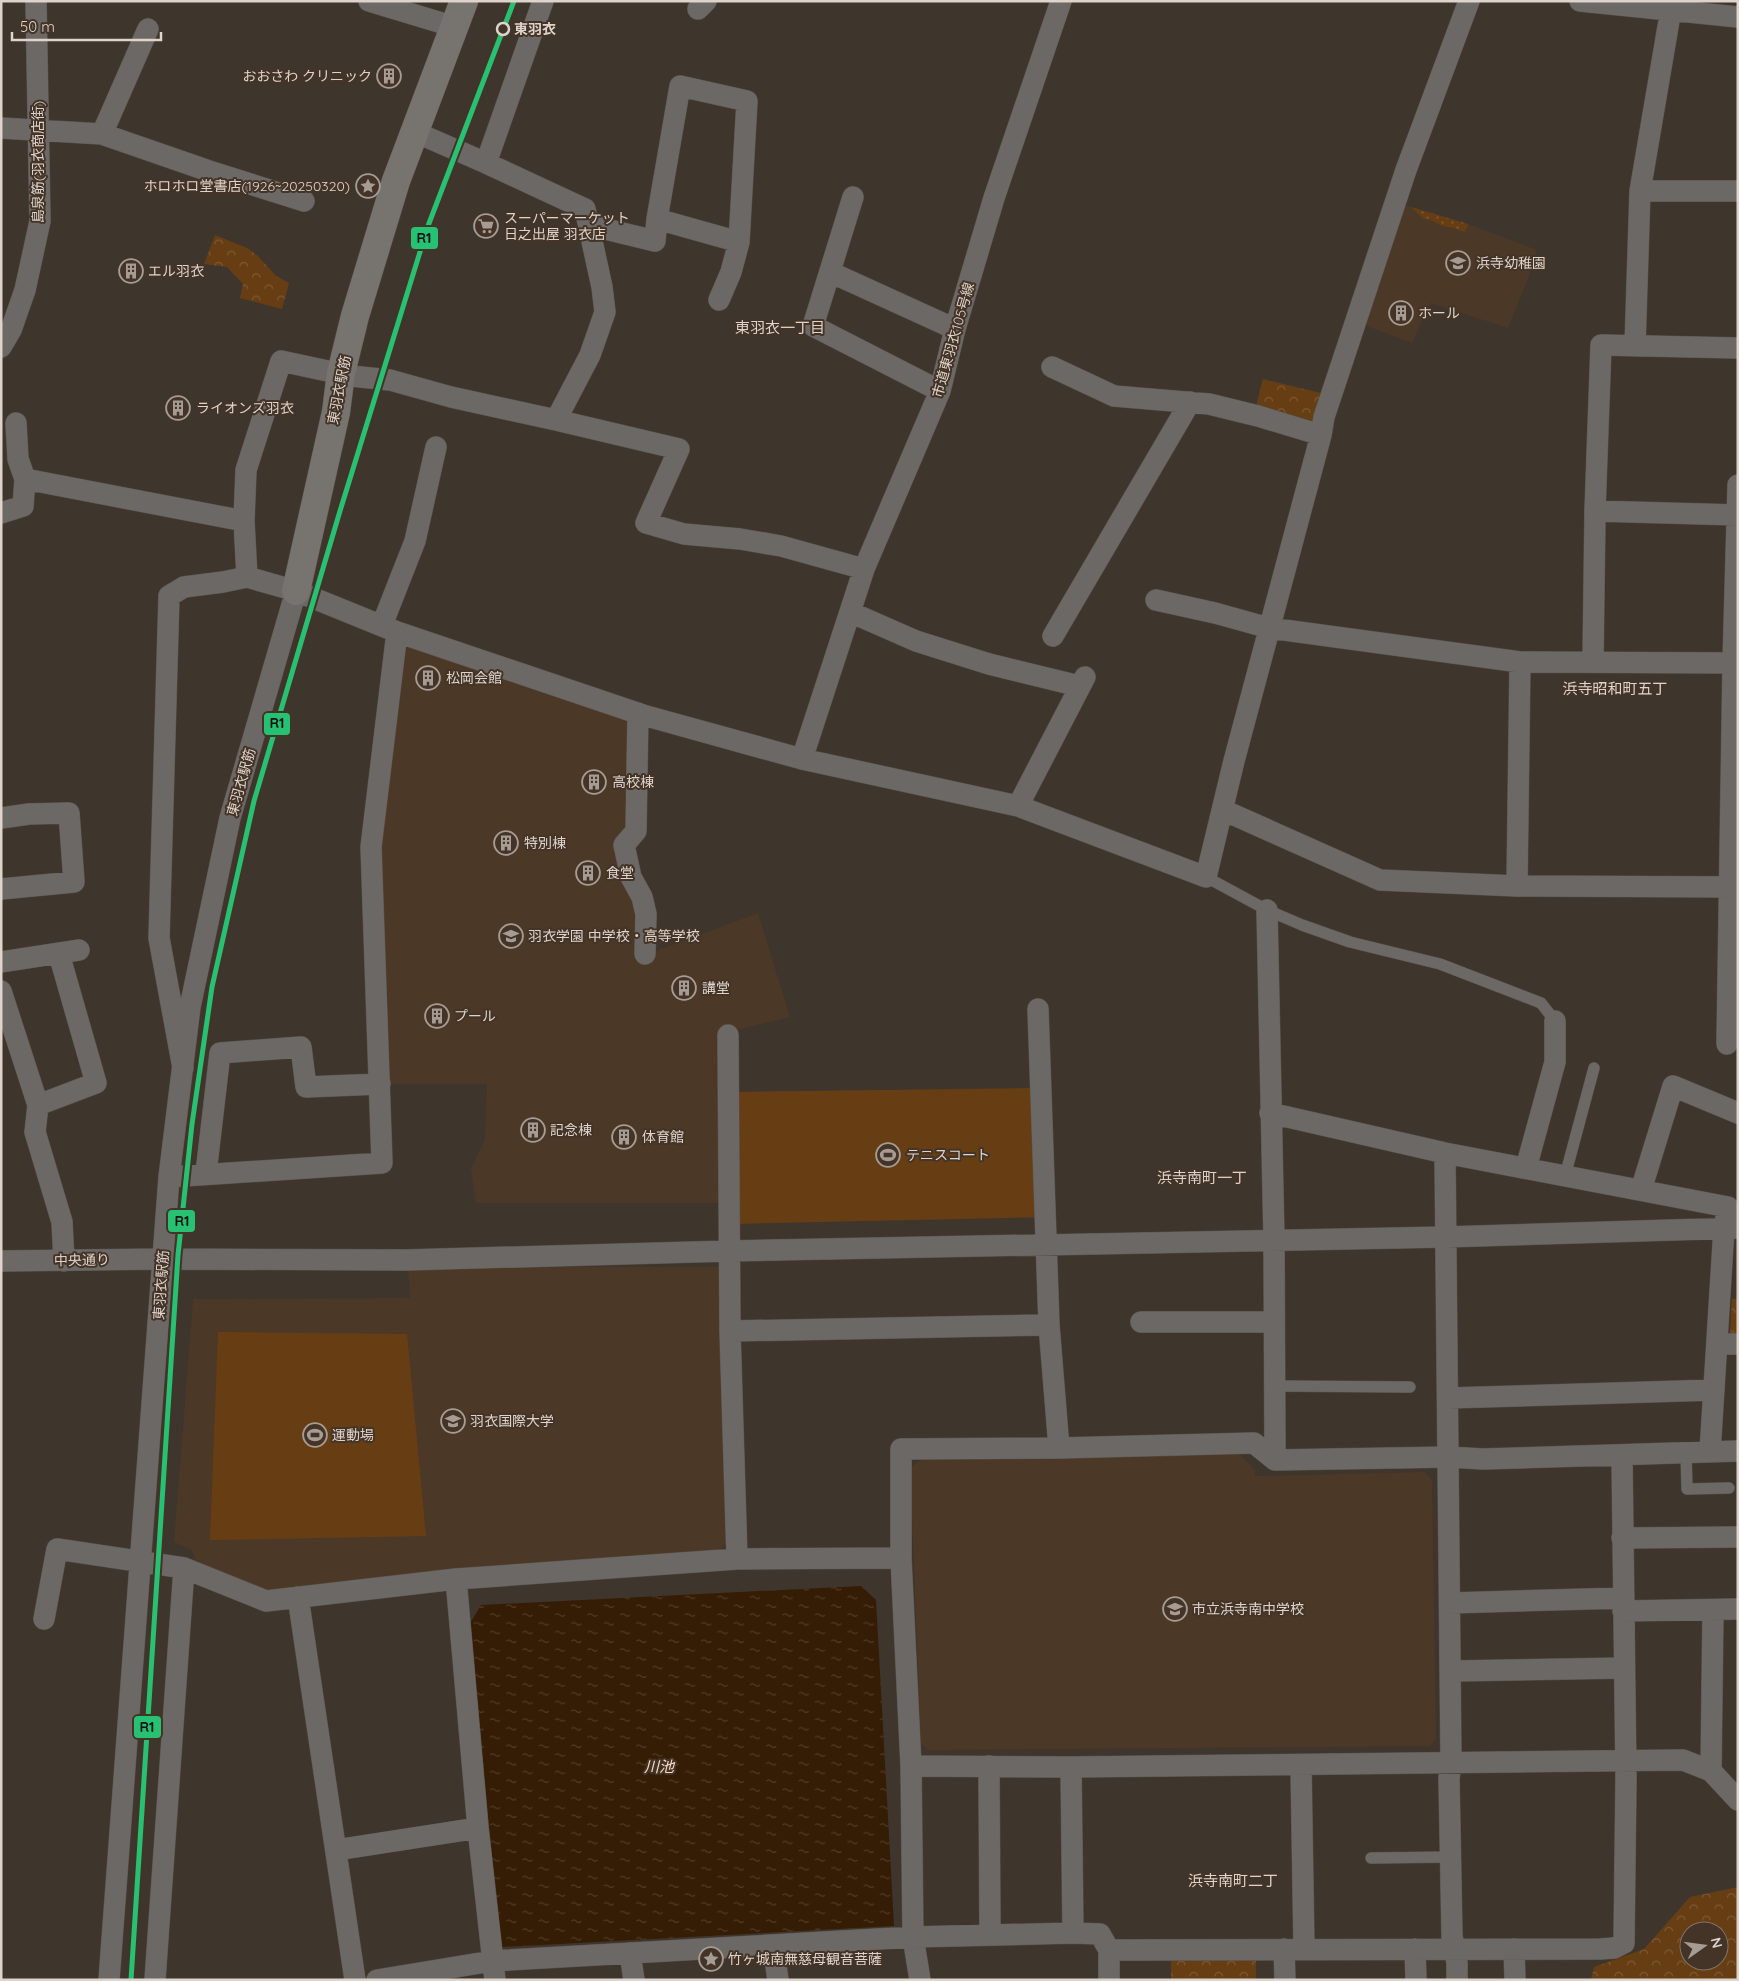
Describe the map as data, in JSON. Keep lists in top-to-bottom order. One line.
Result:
{"streets":{"street":["島泉筋(羽衣商店街)","市道東羽衣105号線","東羽衣駅筋","中央通り"]},"crossings":[["東羽衣駅筋","中央通り"]],"districts":["東羽衣一丁目","浜寺昭和町五丁","浜寺南町一丁","浜寺南町二丁"],"water":["川池"],"places":{"other":["東羽衣"],"building":["おおさわ クリニック","エル羽衣","ホール","ライオンズ羽衣","松岡会館","高校棟","特別棟","食堂","講堂","プール","記念棟","体育館"],"place":["ホロホロ堂書店(1926~20250320)","竹ヶ城南無慈母観音菩薩"],"supermarket":["スーパーマーケット 日之出屋 羽衣店"],"school or university":["浜寺幼稚園","羽衣学園 中学校・高等学校","羽衣国際大学","市立浜寺南中学校"],"sports":["テニスコート","運動場"]},"lines":["transit line R1"],"scale_bar":"50 m","north":"right"}
